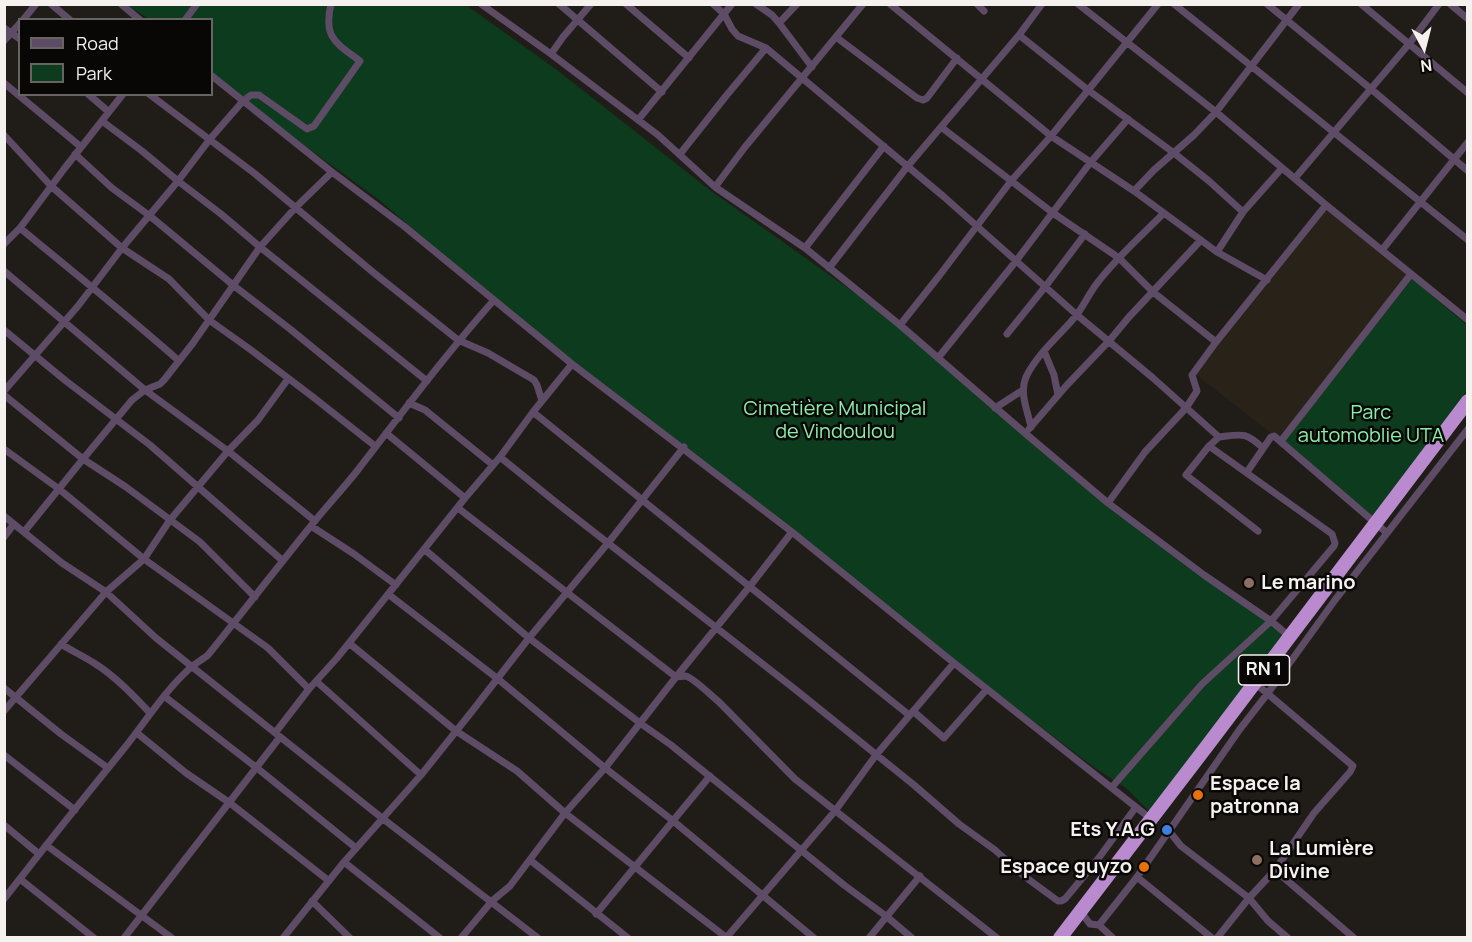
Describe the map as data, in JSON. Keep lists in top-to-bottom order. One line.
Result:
{"streets":{"highway":["RN 1"]},"parks":["Cimetière Municipal de Vindoulou","Parc automoblie UTA"],"places":["Le marino","Espace la patronna","Ets Y.A.G","La Lumière Divine","Espace guyzo"],"legend":["Road","Park"],"north":"bottom"}
